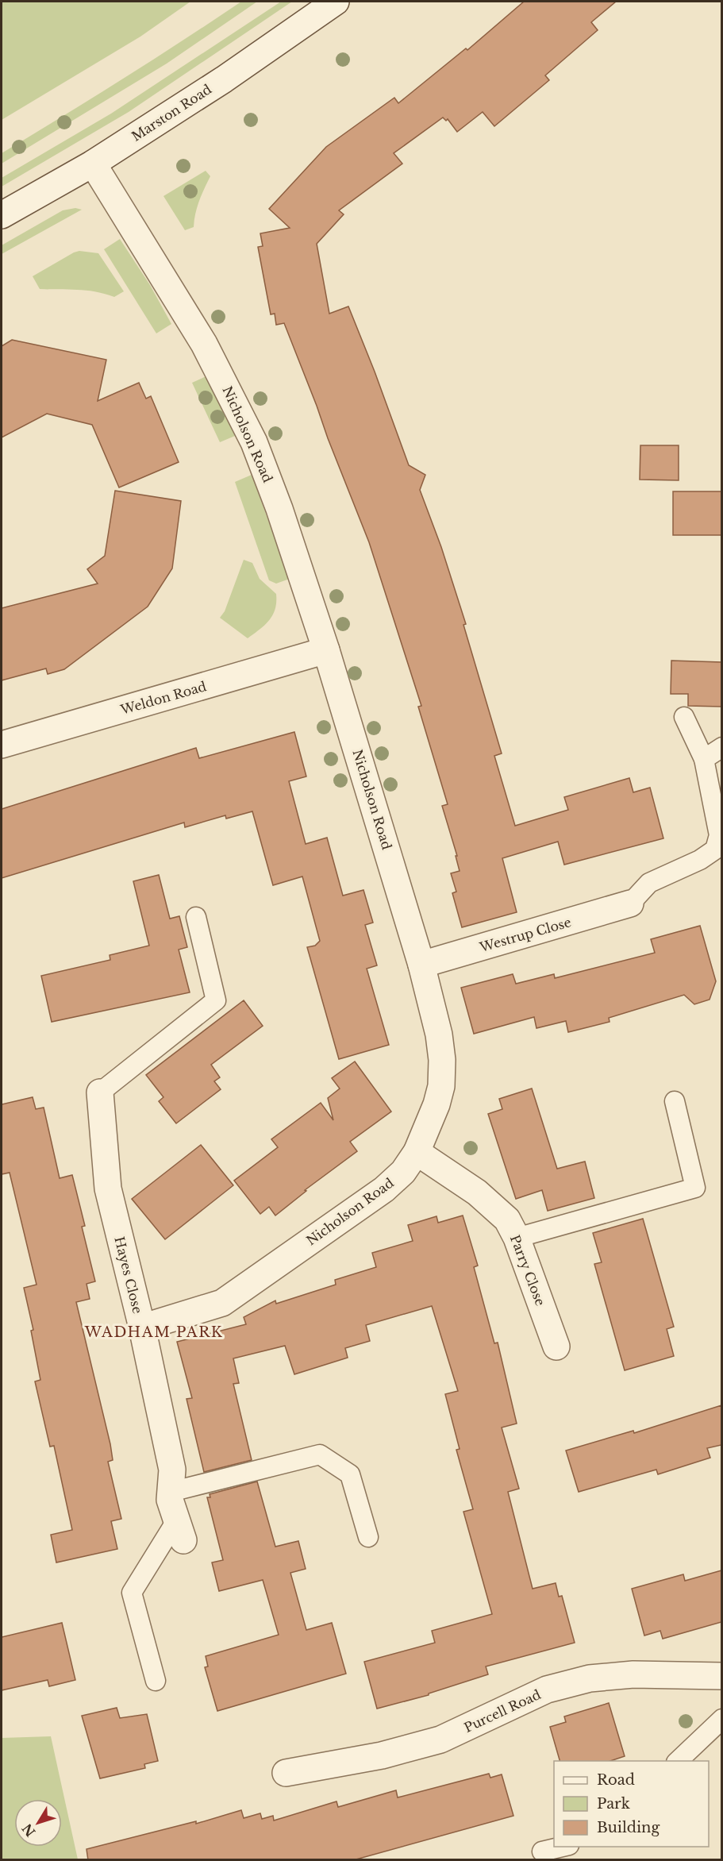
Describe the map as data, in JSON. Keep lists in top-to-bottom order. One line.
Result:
{"streets":{"street":["Marston Road","Nicholson Road","Weldon Road","Westrup Close","Parry Close","Hayes Close","Purcell Road"]},"crossings":[["Marston Road","Nicholson Road"],["Nicholson Road","Weldon Road"],["Nicholson Road","Westrup Close"],["Nicholson Road","Parry Close"],["Nicholson Road","Hayes Close"]],"districts":["WADHAM PARK"],"legend":["Road","Park","Building"],"north":"bottom left"}
